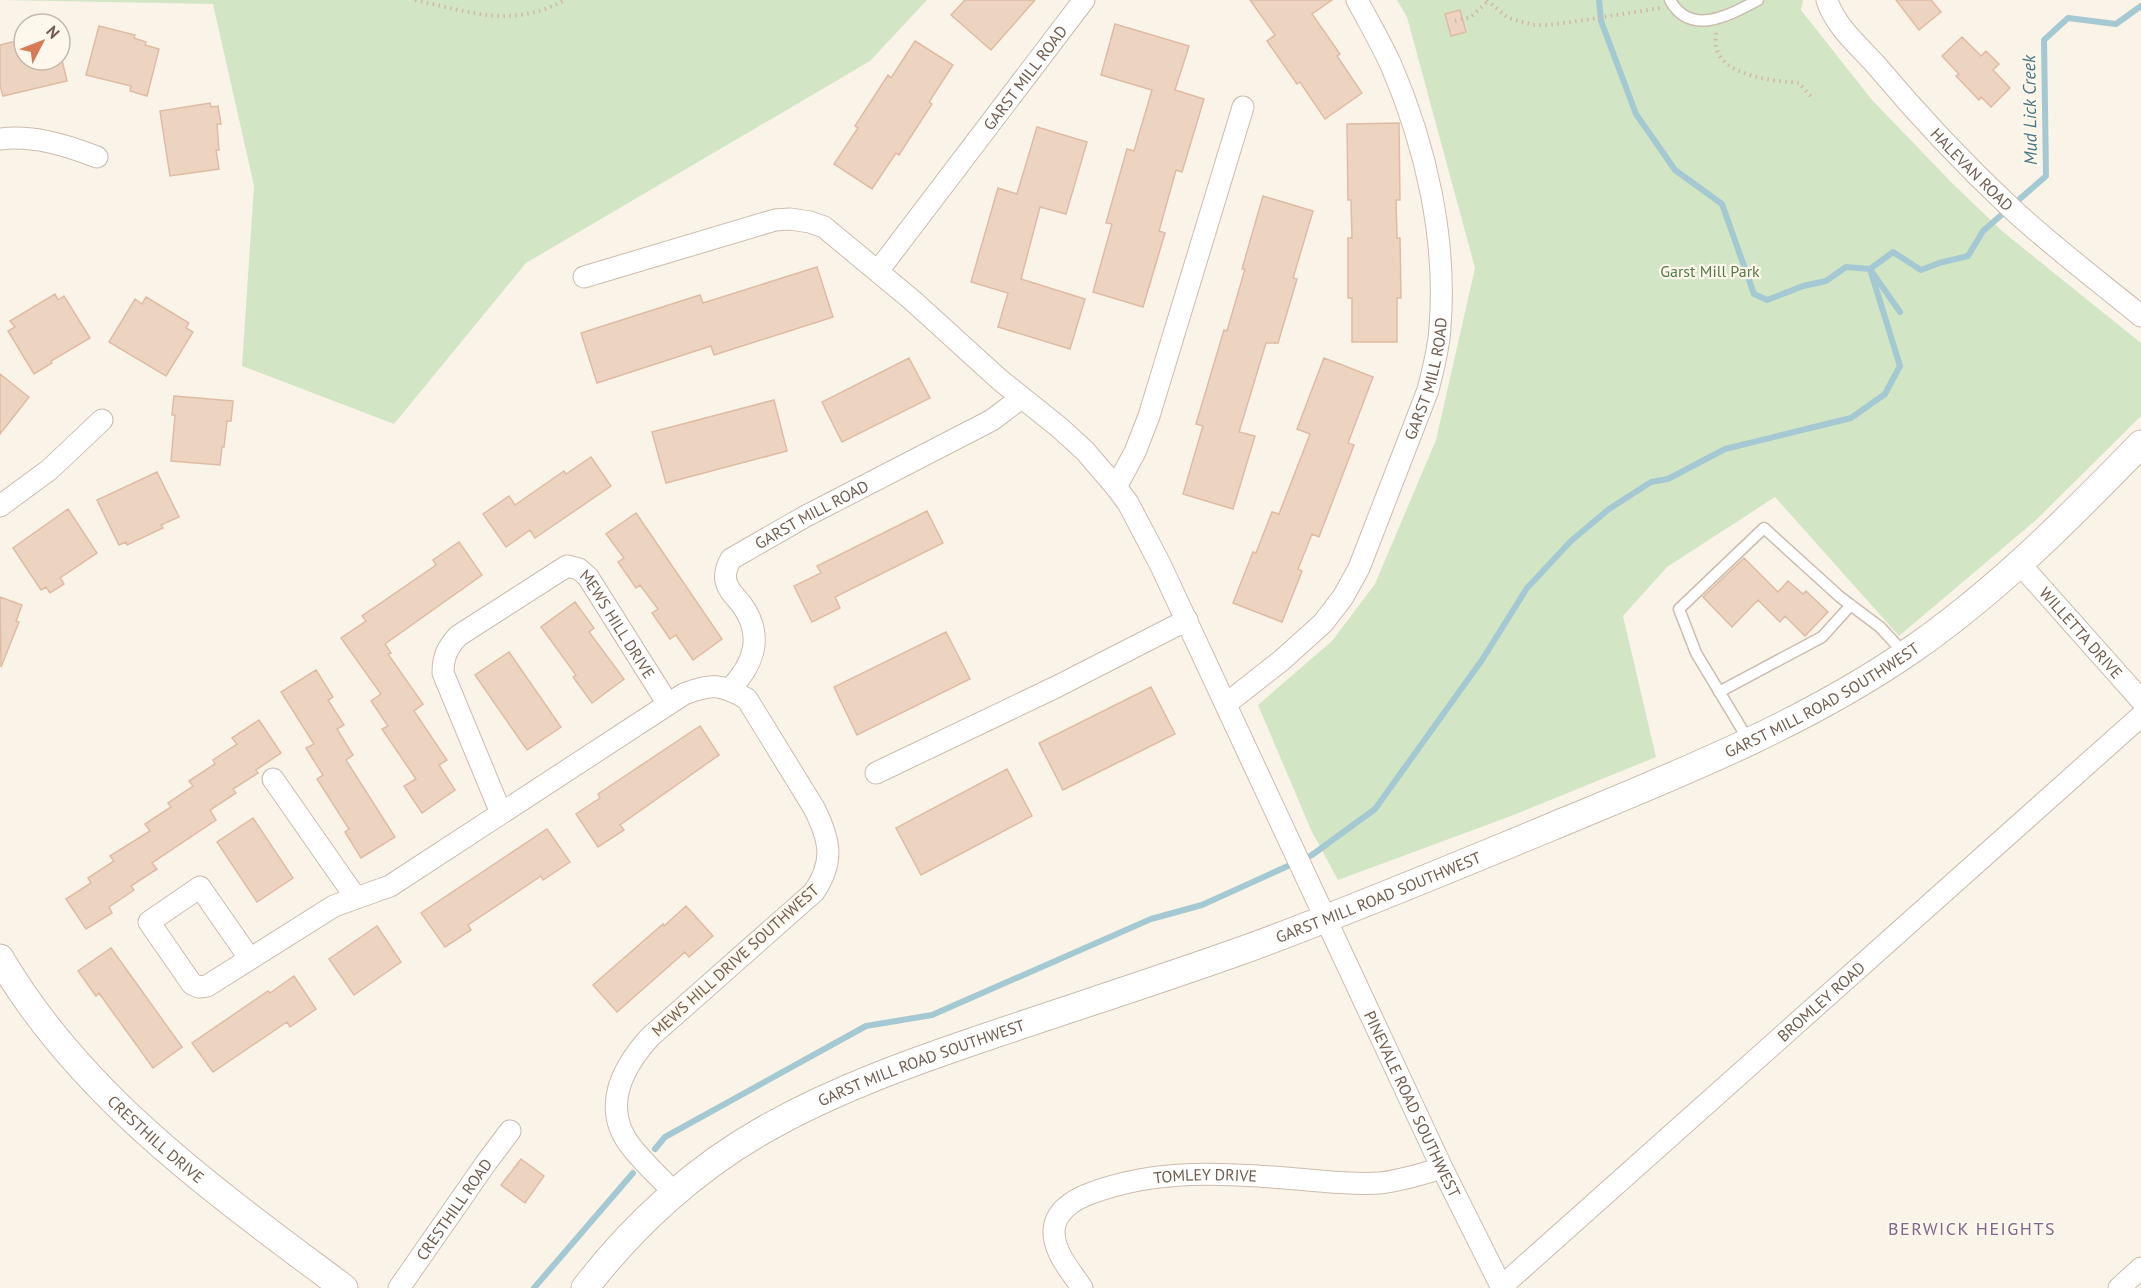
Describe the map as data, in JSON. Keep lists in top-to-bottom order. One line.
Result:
{"streets":{"street":["GARST MILL ROAD","HALEVAN ROAD","MEWS HILL DRIVE","WILLETTA DRIVE","GARST MILL ROAD SOUTHWEST","MEWS HILL DRIVE SOUTHWEST","BROMLEY ROAD","PINEVALE ROAD SOUTHWEST","CRESTHILL DRIVE","TOMLEY DRIVE","CRESTHILL ROAD"]},"crossings":[["GARST MILL ROAD","MEWS HILL DRIVE SOUTHWEST"],["WILLETTA DRIVE","GARST MILL ROAD SOUTHWEST"],["GARST MILL ROAD SOUTHWEST","MEWS HILL DRIVE SOUTHWEST"],["GARST MILL ROAD SOUTHWEST","PINEVALE ROAD SOUTHWEST"],["BROMLEY ROAD","PINEVALE ROAD SOUTHWEST"],["PINEVALE ROAD SOUTHWEST","TOMLEY DRIVE"]],"districts":["BERWICK HEIGHTS"],"water":["Mud Lick Creek"],"parks":["Garst Mill Park"],"north":"top right"}
